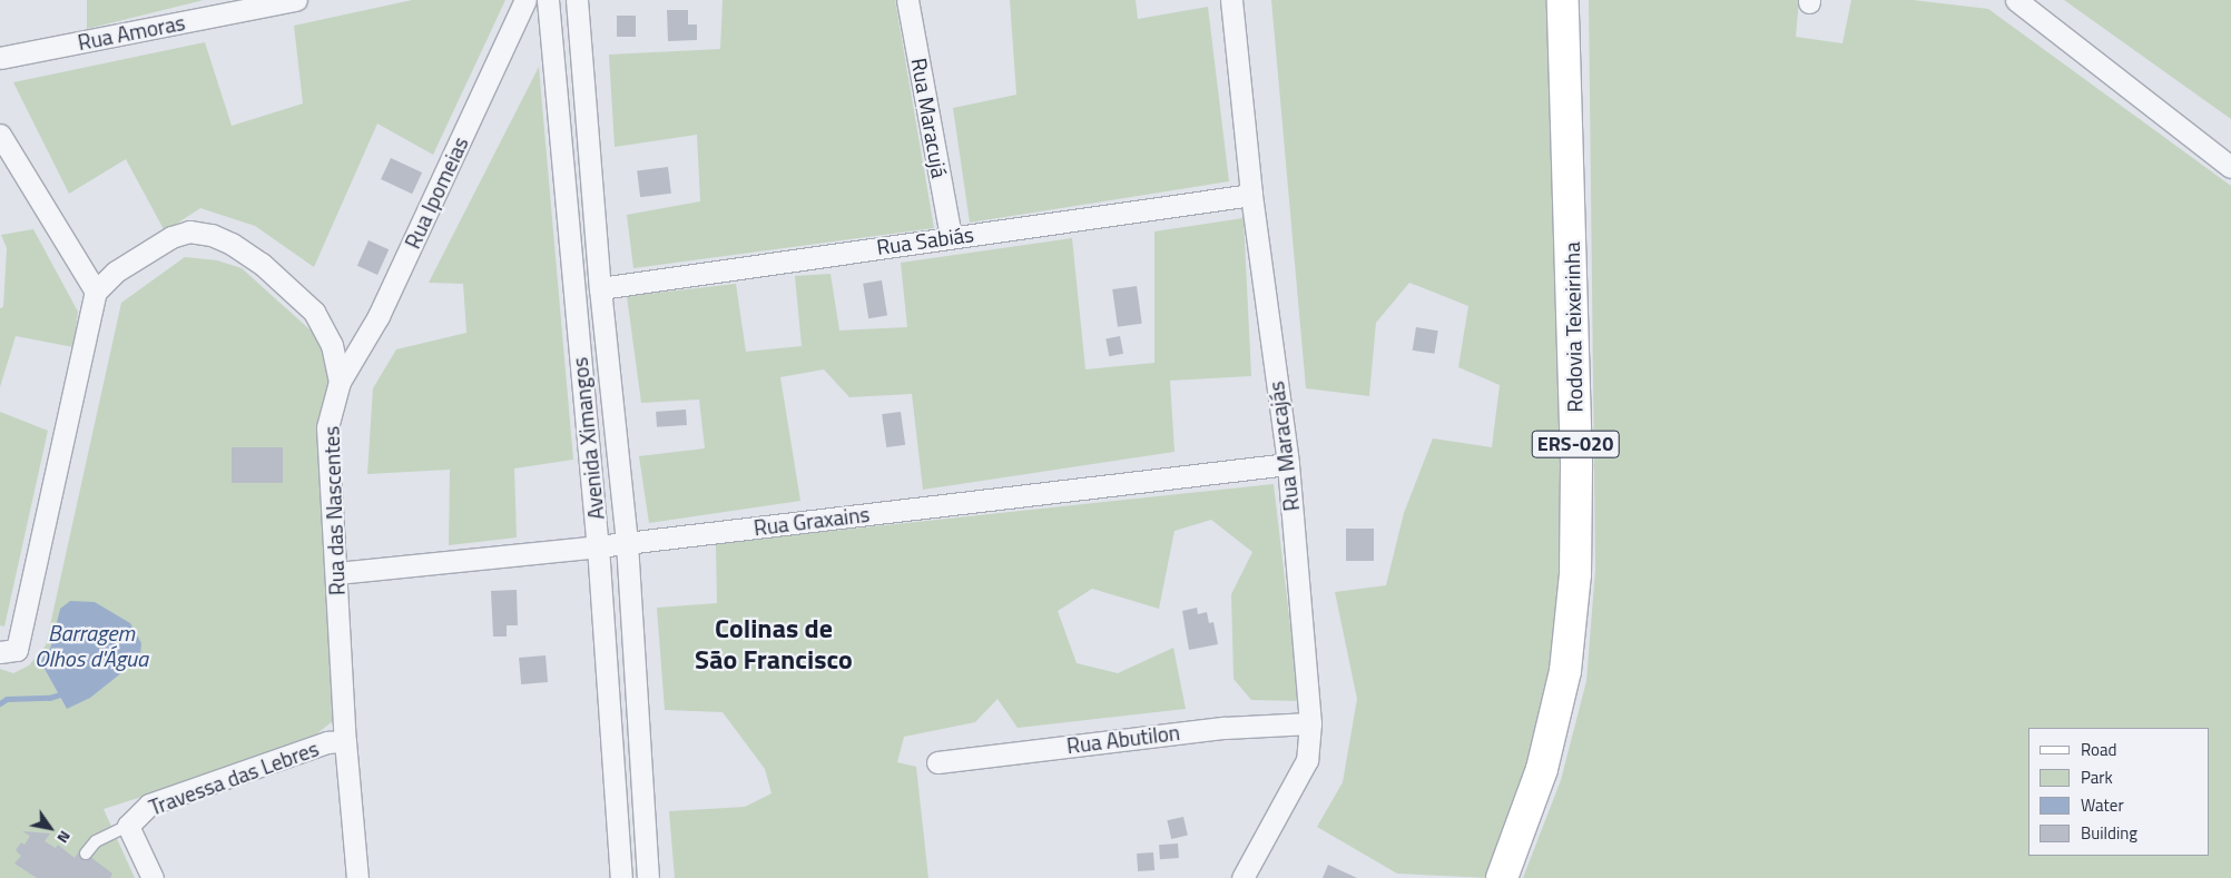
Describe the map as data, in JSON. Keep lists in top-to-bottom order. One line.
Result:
{"streets":{"main road":["Rodovia Teixeirinha","ERS-020"],"street":["Rua Amoras","Rua Maracujá","Rua Ipomeias","Rua Sabiás","Avenida Ximangos","Rua Maracajás","Rua das Nascentes","Rua Graxains","Rua Abutilon","Travessa das Lebres"]},"crossings":[["Rua Maracujá","Rua Sabiás"],["Rua Ipomeias","Rua das Nascentes"],["Rua Sabiás","Avenida Ximangos"],["Rua Sabiás","Rua Maracajás"],["Avenida Ximangos","Rua Graxains"],["Rua Maracajás","Rua Graxains"],["Rua Maracajás","Rua Abutilon"],["Rua das Nascentes","Rua Graxains"],["Rua das Nascentes","Travessa das Lebres"]],"districts":["Colinas de São Francisco"],"water":["Barragem Olhos d'Água"],"legend":["Road","Park","Water","Building"],"north":"bottom right"}
